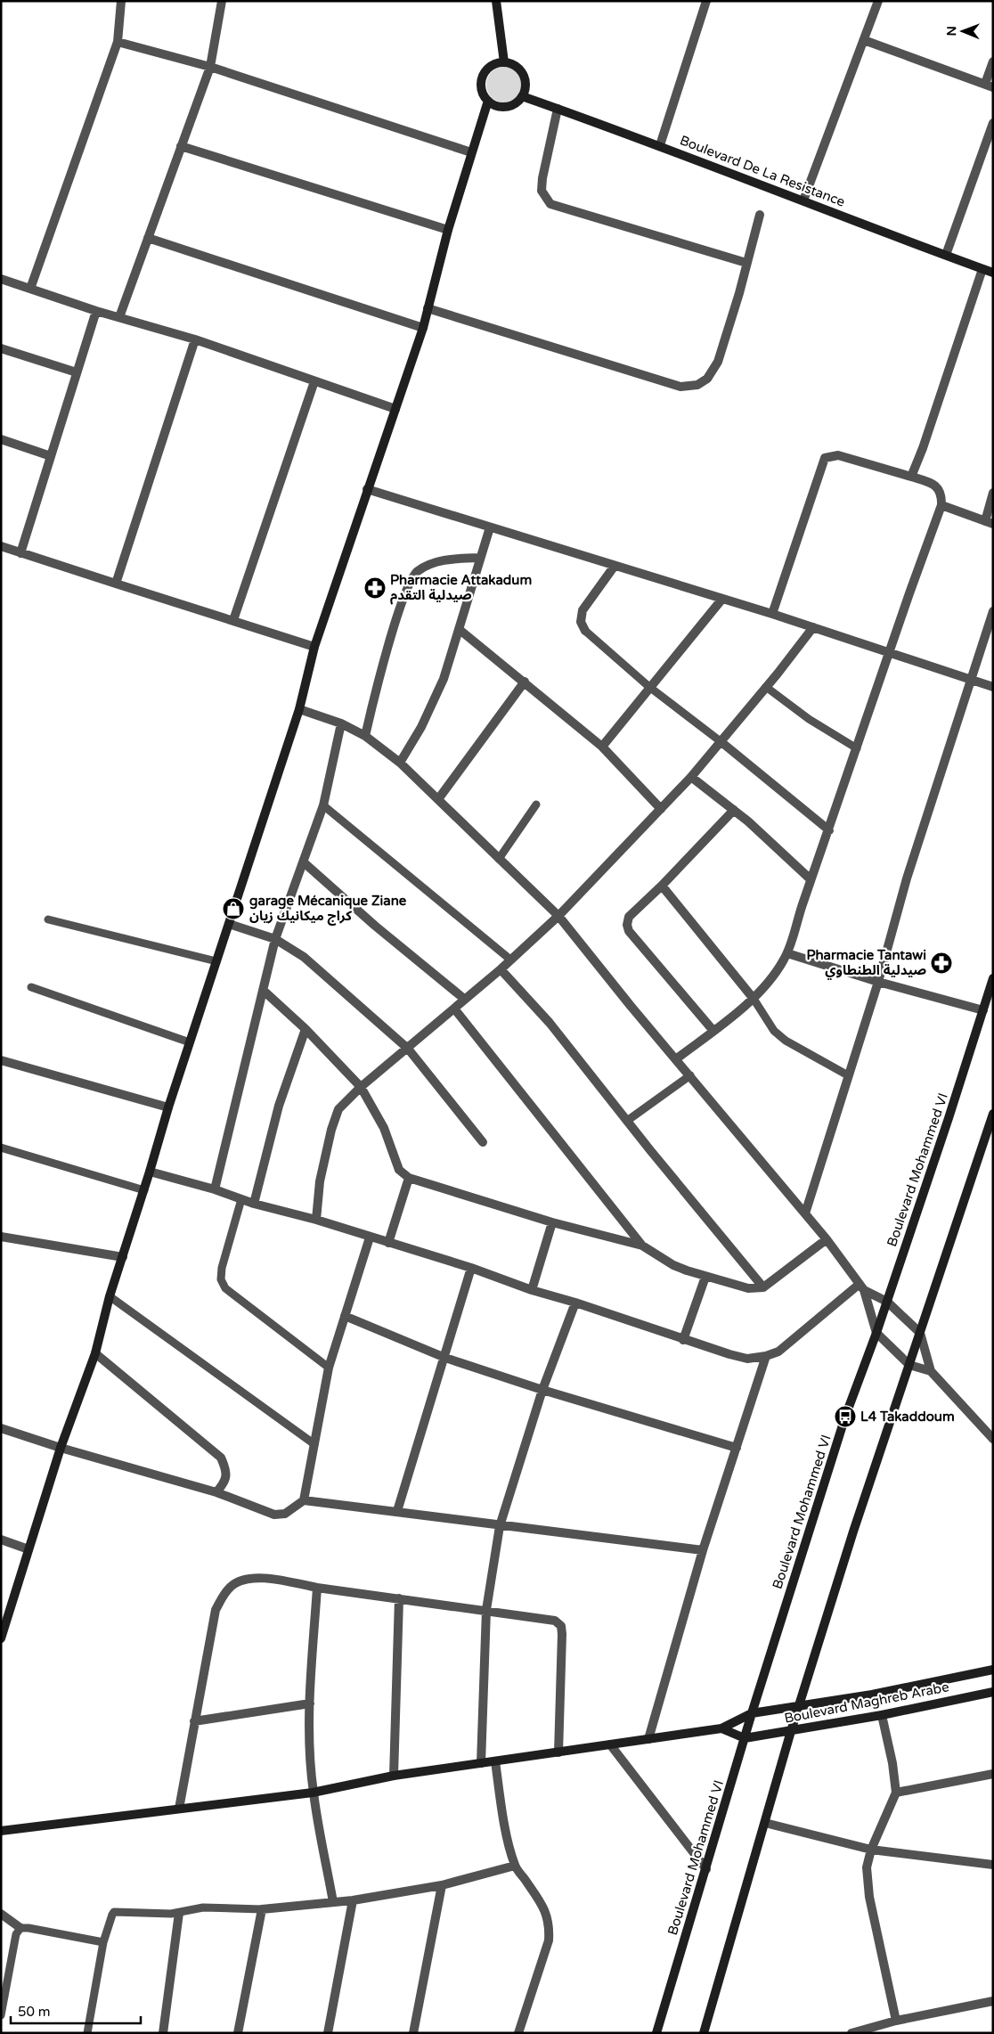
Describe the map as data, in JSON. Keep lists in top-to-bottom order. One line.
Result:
{"streets":{"street":["Boulevard De La Resistance","Boulevard Mohammed VI","Boulevard Maghreb Arabe"]},"crossings":[["Boulevard Mohammed VI","Boulevard Maghreb Arabe"]],"places":{"pharmacy":["Pharmacie Attakadum صيدلية التقدم","Pharmacie Tantawi صيدلية الطنطاوي"],"shop":["garage Mécanique Ziane كراج ميكانيك زيان"],"bus stop":["L4 Takaddoum"]},"scale_bar":"50 m","north":"left"}
